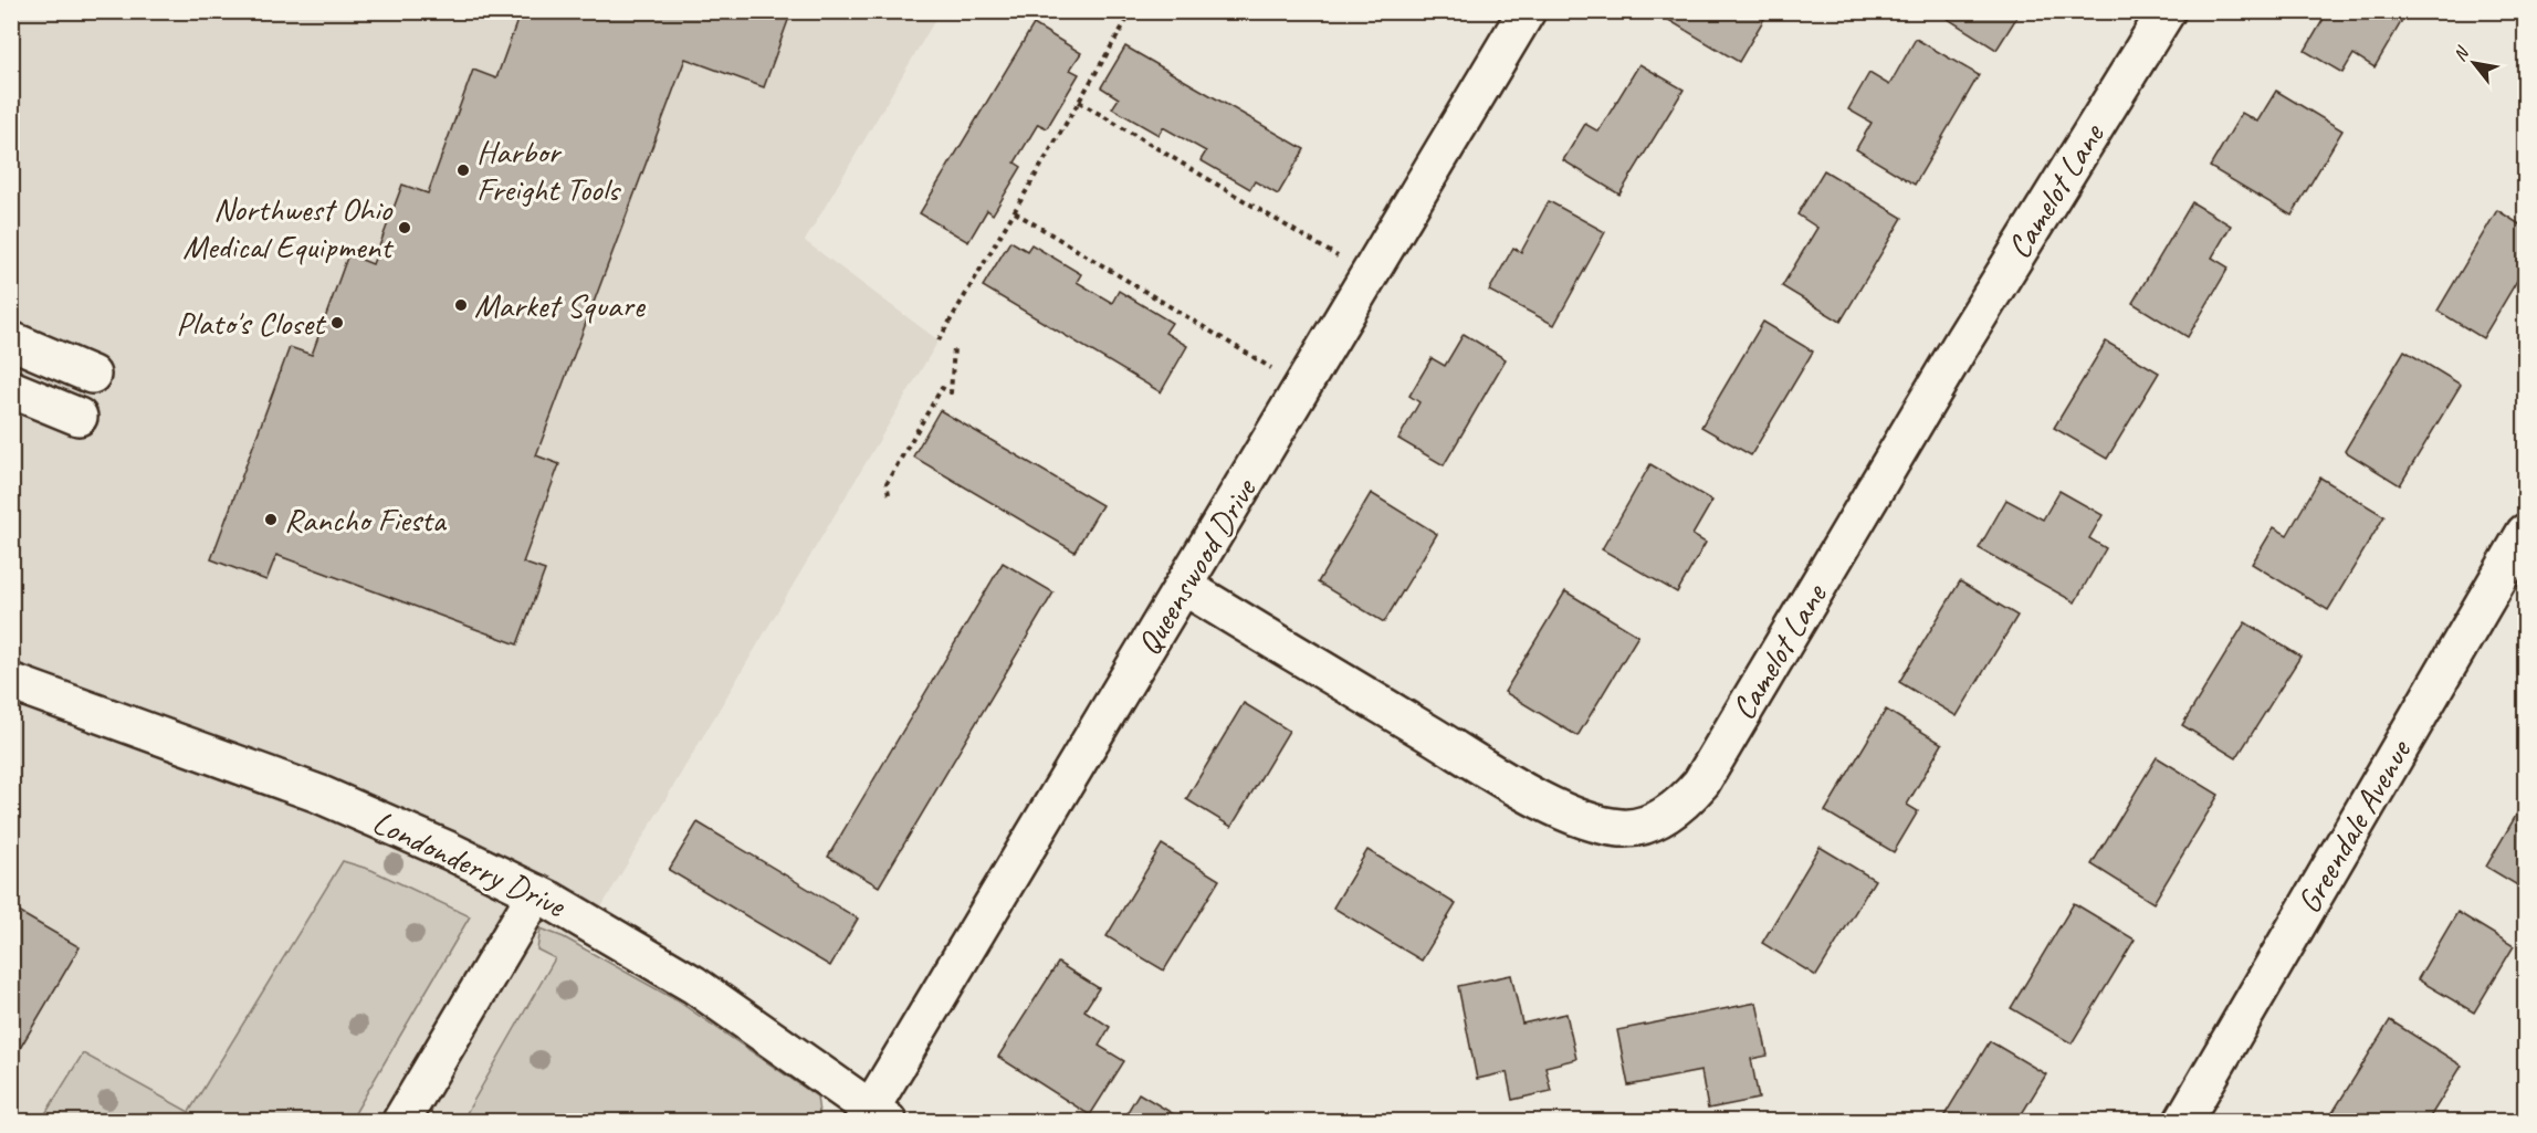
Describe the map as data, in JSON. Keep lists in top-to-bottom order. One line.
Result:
{"streets":{"street":["Camelot Lane","Queenswood Drive","Greendale Avenue","Londonderry Drive"]},"crossings":[["Camelot Lane","Queenswood Drive"],["Queenswood Drive","Londonderry Drive"]],"places":["Harbor Freight Tools","Northwest Ohio Medical Equipment","Market Square","Plato's Closet","Rancho Fiesta"],"north":"top left"}
